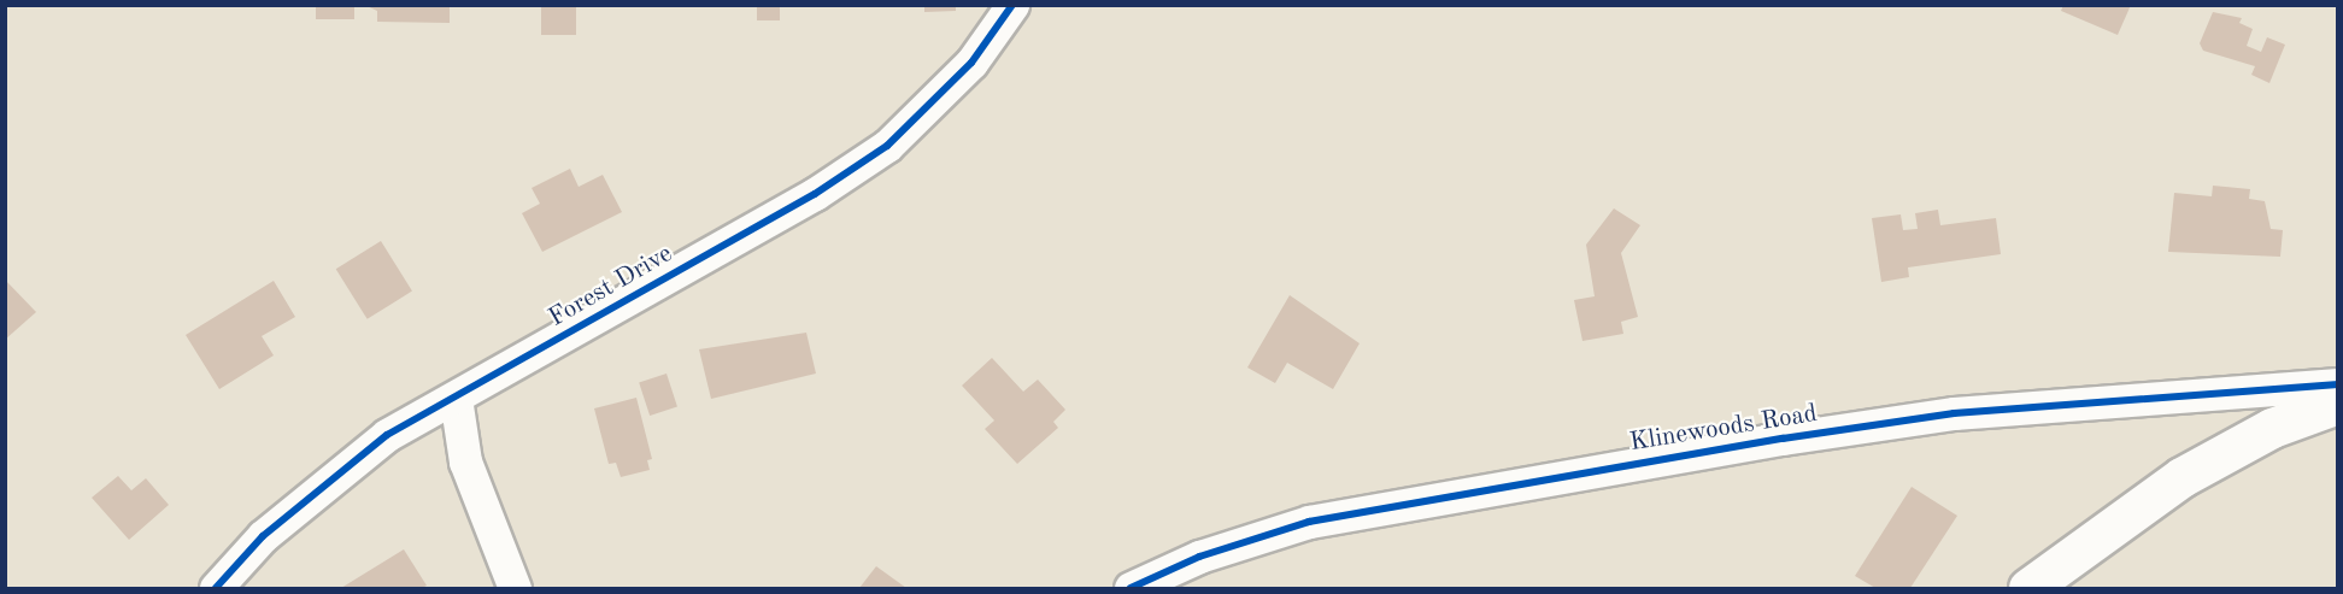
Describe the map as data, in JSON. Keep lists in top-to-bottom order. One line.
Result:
{"streets":{"street":["Forest Drive","Klinewoods Road"]}}
